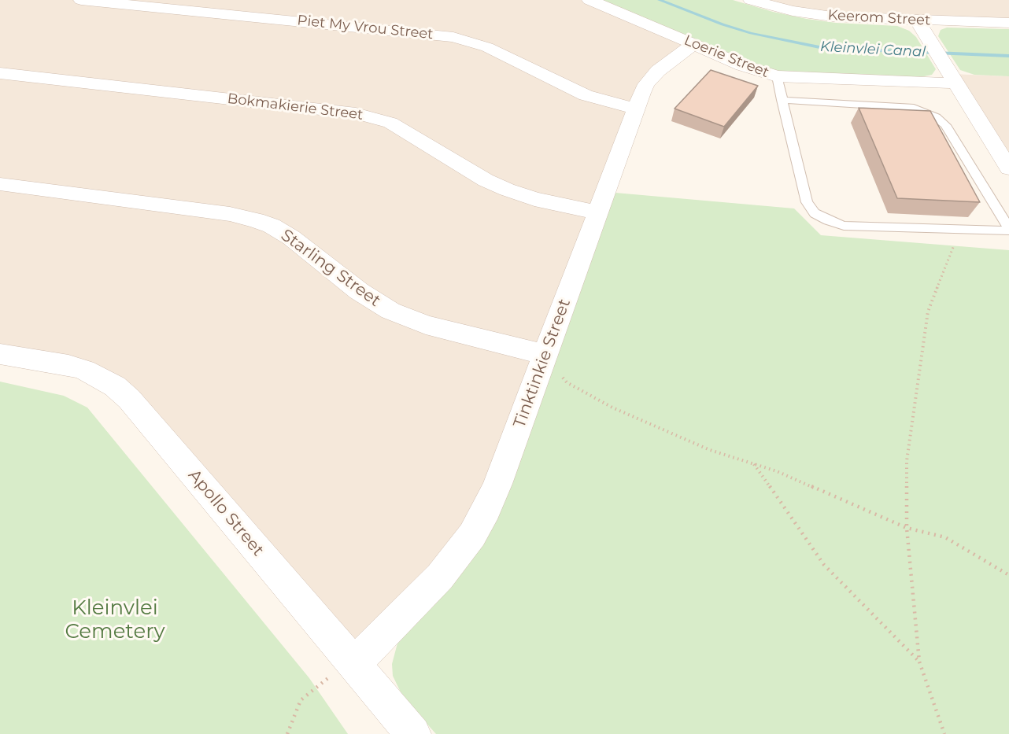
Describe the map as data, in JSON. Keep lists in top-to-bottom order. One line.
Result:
{"streets":{"street":["Keerom Street","Piet My Vrou Street","Loerie Street","Bokmakierie Street","Starling Street","Tinktinkie Street","Apollo Street"]},"crossings":[["Piet My Vrou Street","Tinktinkie Street"],["Loerie Street","Tinktinkie Street"],["Bokmakierie Street","Tinktinkie Street"],["Starling Street","Tinktinkie Street"],["Tinktinkie Street","Apollo Street"]],"water":["Kleinvlei Canal"],"parks":["Kleinvlei Cemetery"]}
